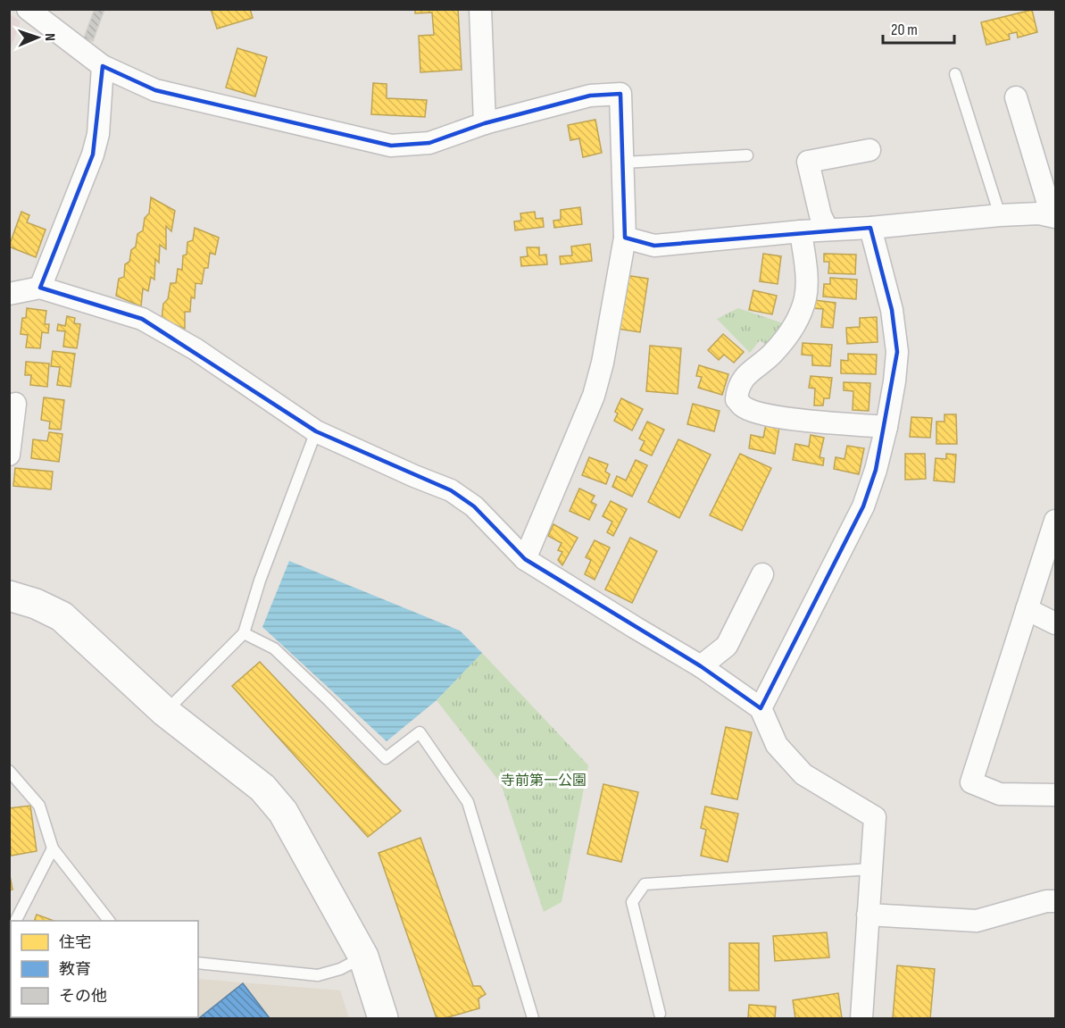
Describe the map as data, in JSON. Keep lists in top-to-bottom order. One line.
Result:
{"parks":["寺前第一公園"],"legend":["住宅","教育","その他"],"scale_bar":"20 m","north":"right"}
